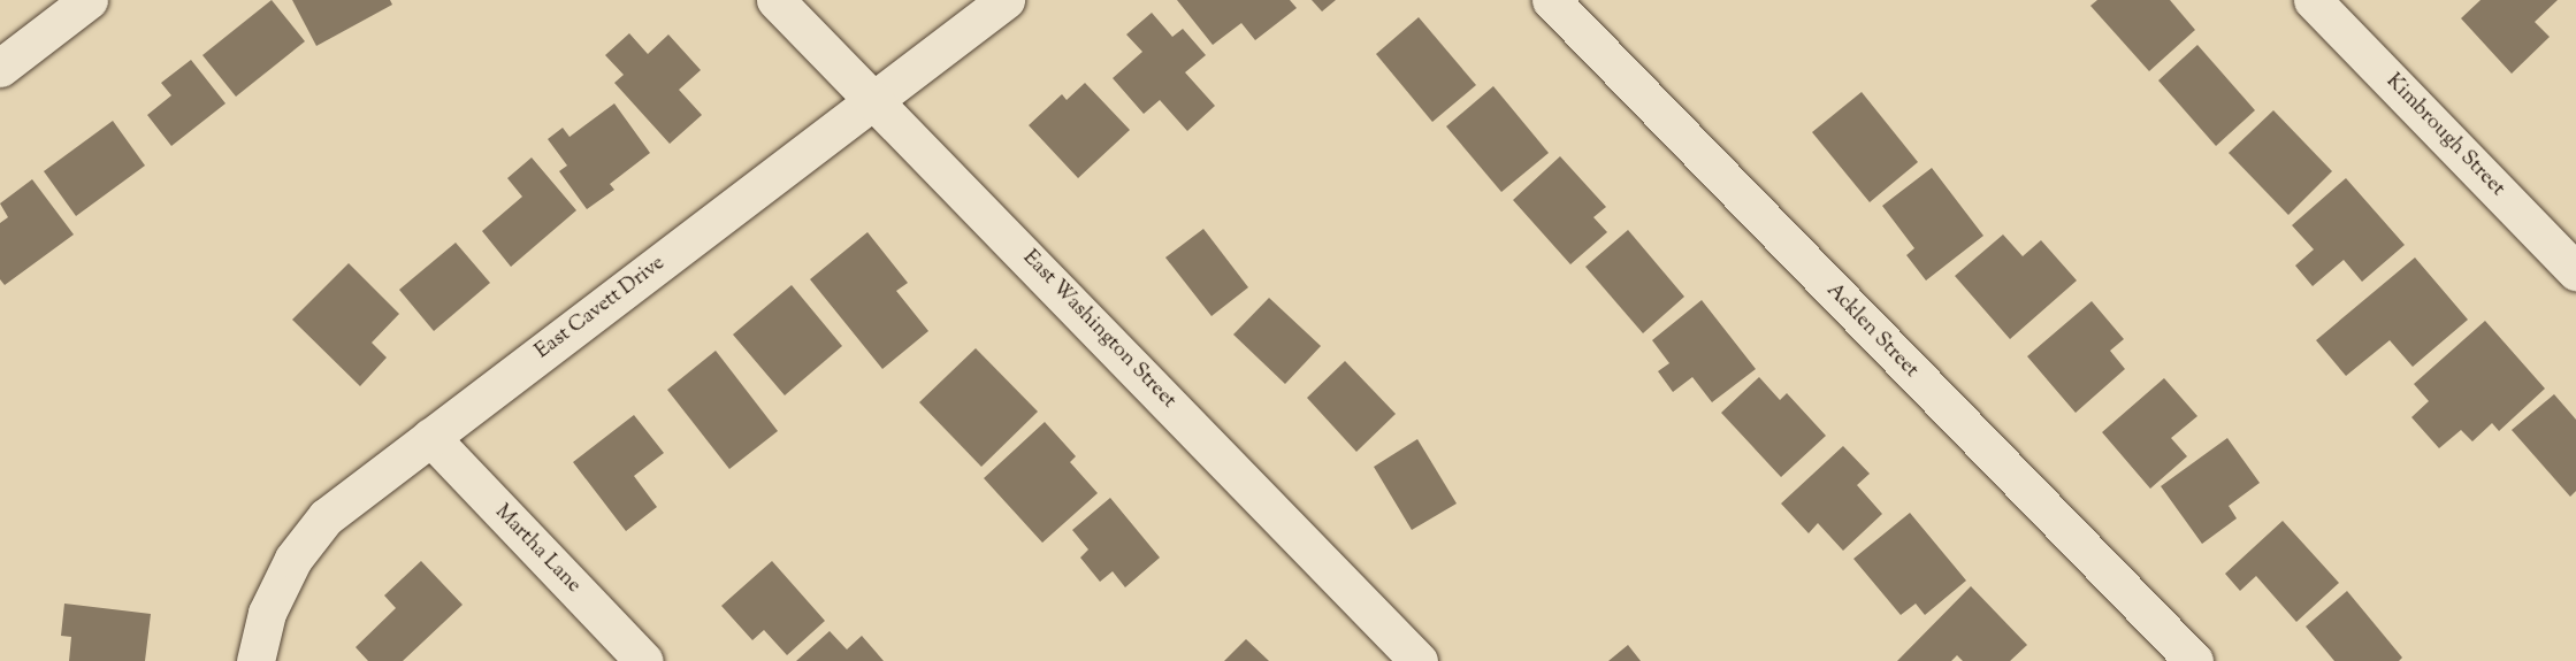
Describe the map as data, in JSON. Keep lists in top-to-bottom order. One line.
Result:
{"streets":{"street":["Kimbrough Street","East Cavett Drive","East Washington Street","Acklen Street","Martha Lane"]},"crossings":[["East Cavett Drive","East Washington Street"],["East Cavett Drive","Martha Lane"]]}
